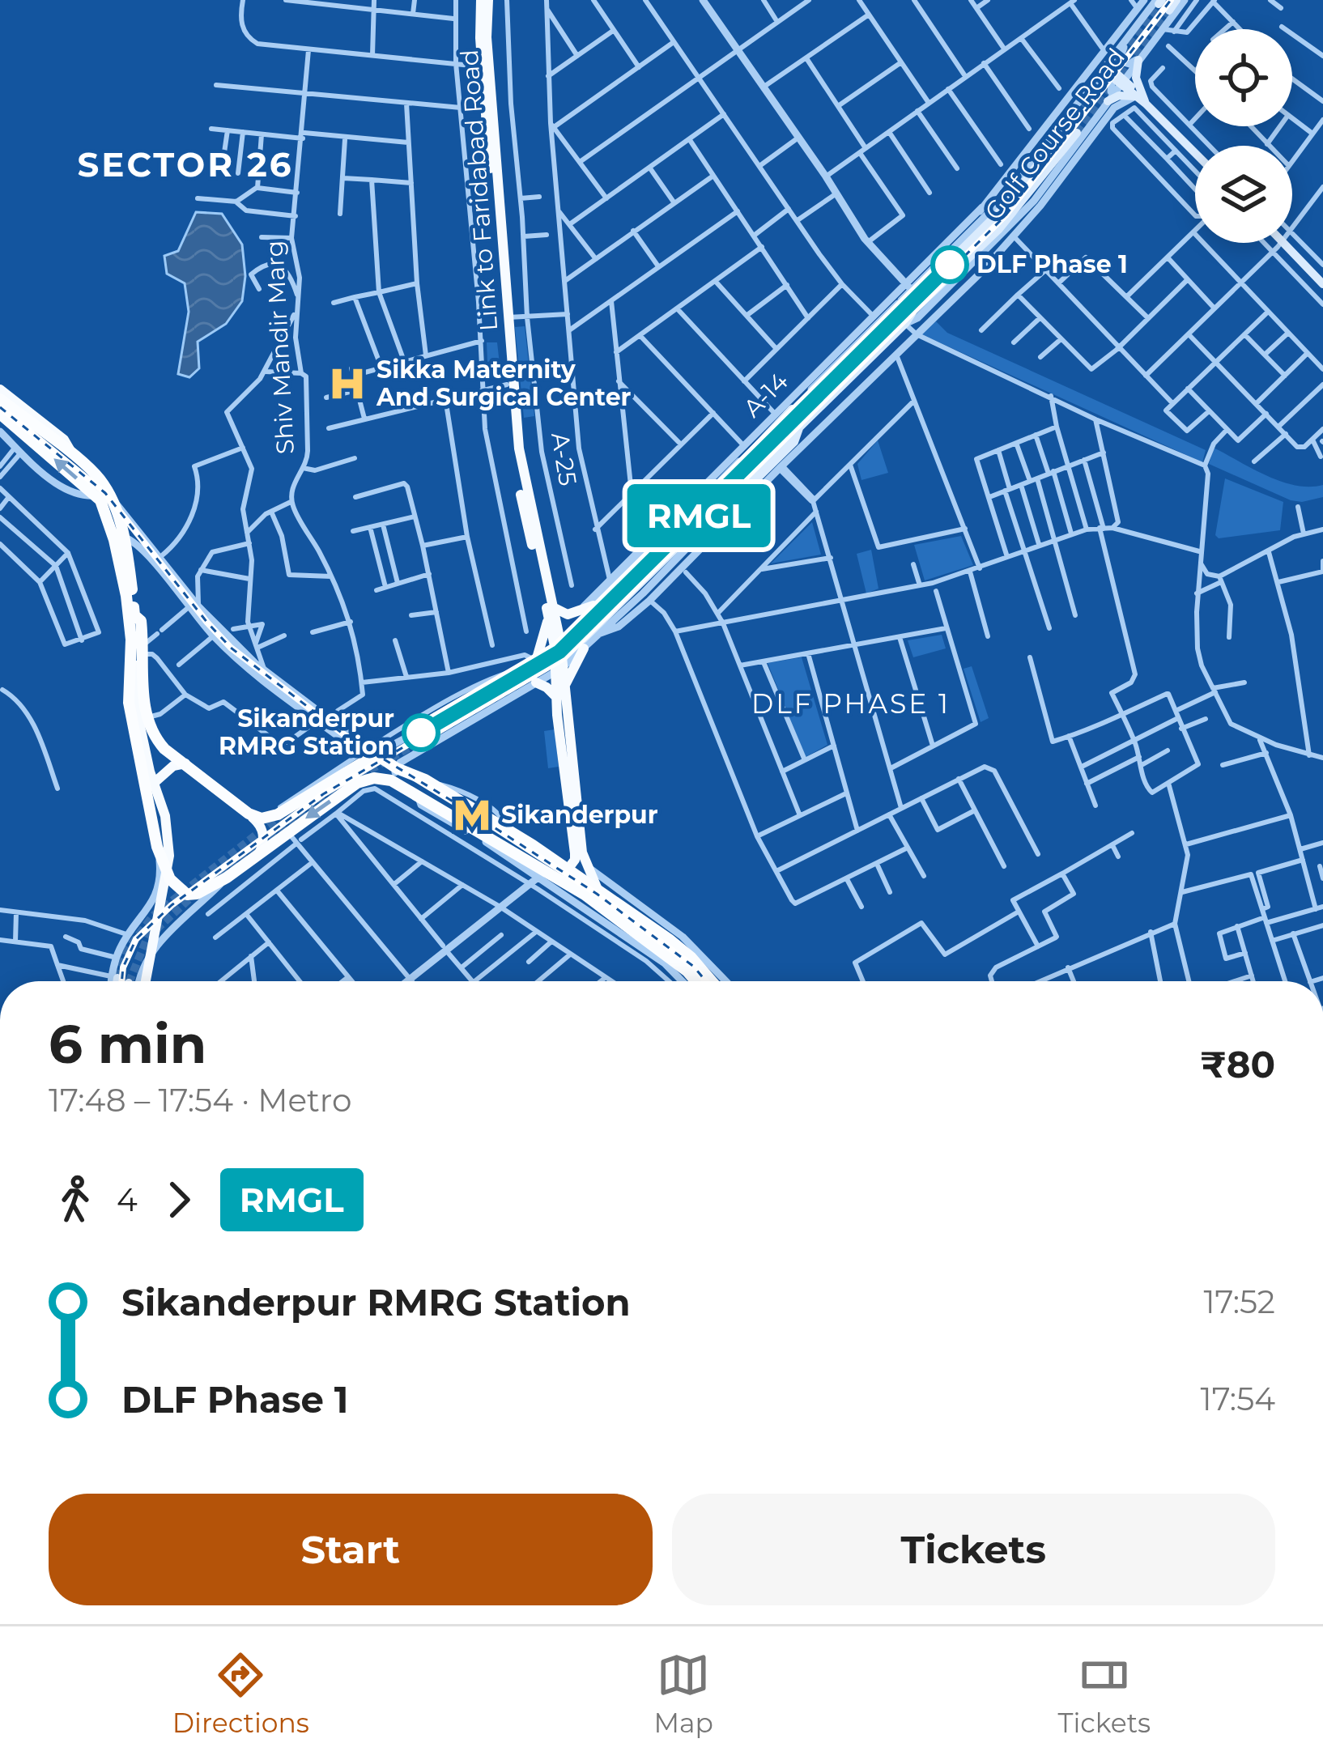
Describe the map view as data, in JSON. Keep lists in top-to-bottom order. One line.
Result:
{"streets":{"main road":["Link to Faridabad Road"],"street":["Golf Course Road","Shiv Mandir Marg","A-14","A-25"]},"crossings":[["Golf Course Road","A-14"]],"districts":["SECTOR 26","DLF PHASE 1"],"places":{"other":["DLF Phase 1","Sikanderpur RMRG Station"],"hospital":["Sikka Maternity And Surgical Center"],"metro station":["Sikanderpur"]},"lines":["metro line RMGL"],"page":{"on_map":"RMGL","heading":["6 min","17:48 – 17:54 · Metro","₹80"],"legs":["4","RMGL"],"list":[{"name":"Sikanderpur RMRG Station","value":"17:52"},{"name":"DLF Phase 1","value":"17:54"}],"buttons":["Start","Tickets"],"tabs":["Directions","Map","Tickets"]}}
